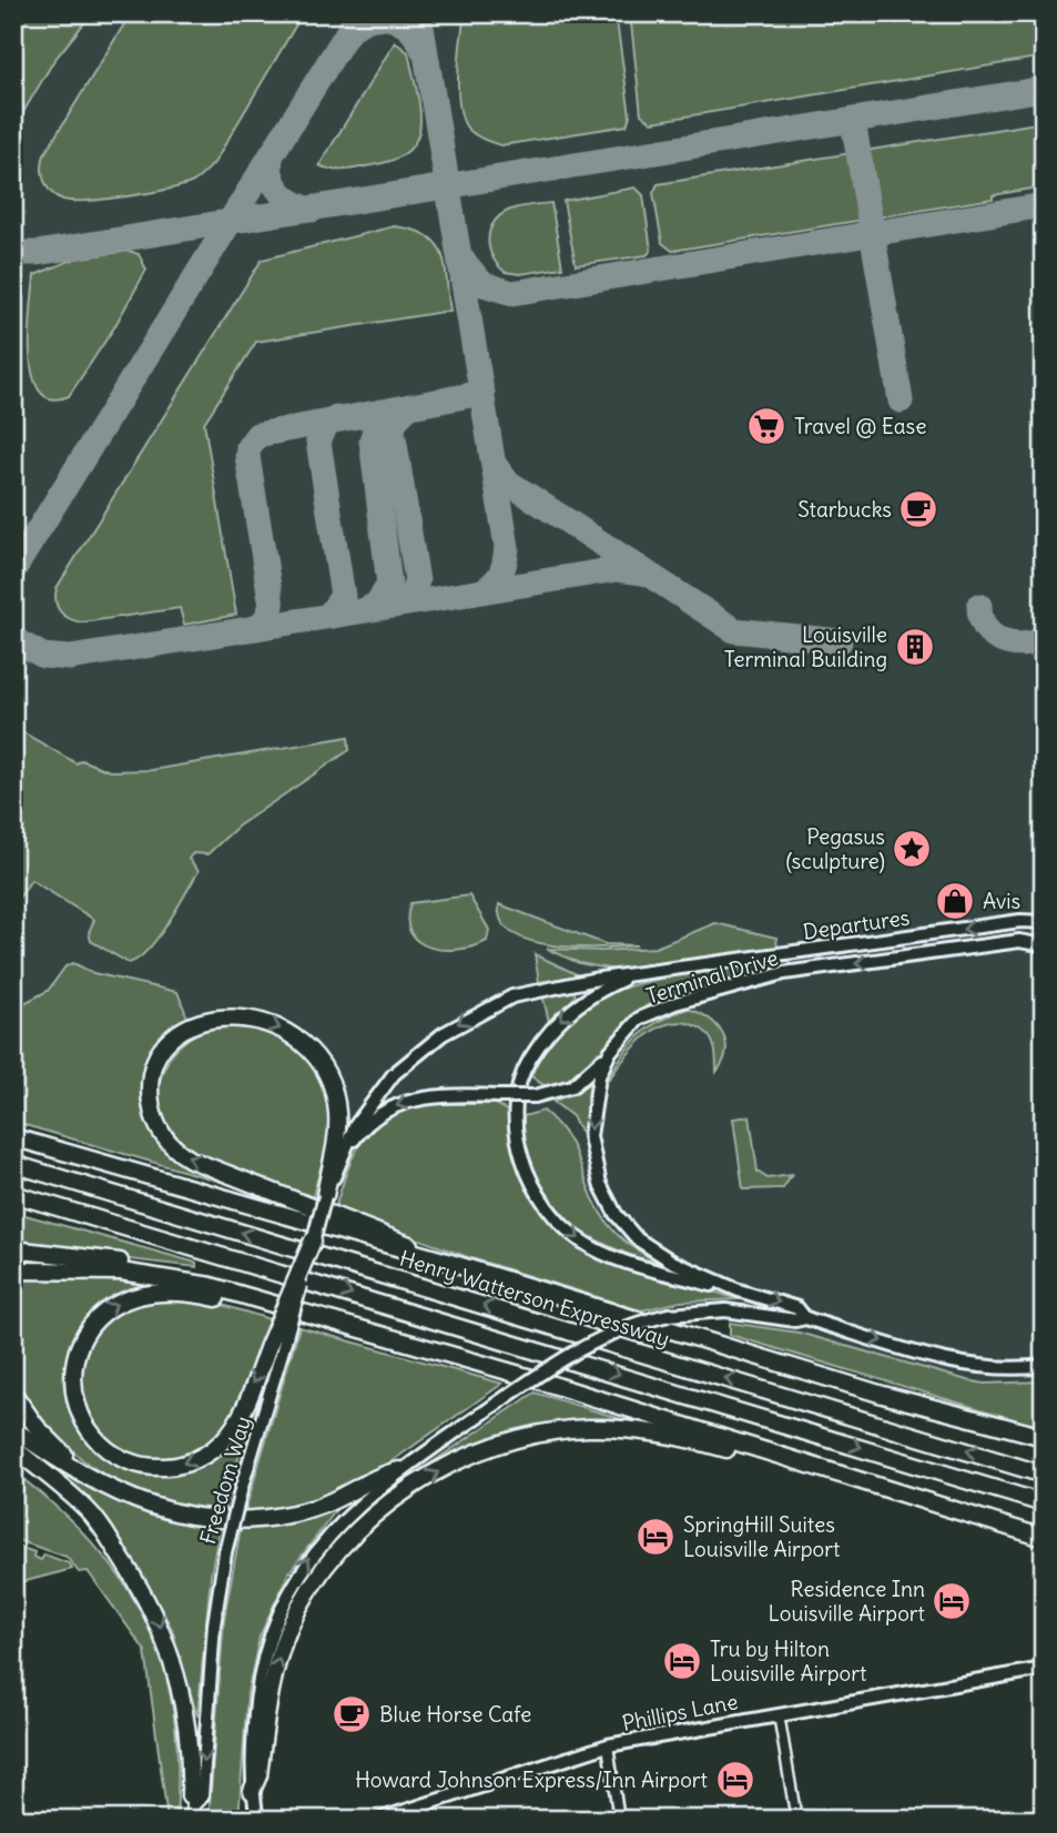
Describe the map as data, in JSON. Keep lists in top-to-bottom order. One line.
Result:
{"streets":{"highway":["Henry Watterson Expressway"],"main road":["Departures","Terminal Drive","Freedom Way","Phillips Lane"]},"one_way":["Freedom Way"],"places":{"supermarket":["Travel @ Ease"],"cafe":["Starbucks","Blue Horse Cafe"],"building":["Louisville Terminal Building"],"place":["Pegasus (sculpture)"],"shop":["Avis"],"hotel":["SpringHill Suites Louisville Airport","Residence Inn Louisville Airport","Tru by Hilton Louisville Airport","Howard Johnson Express/Inn Airport"]}}
